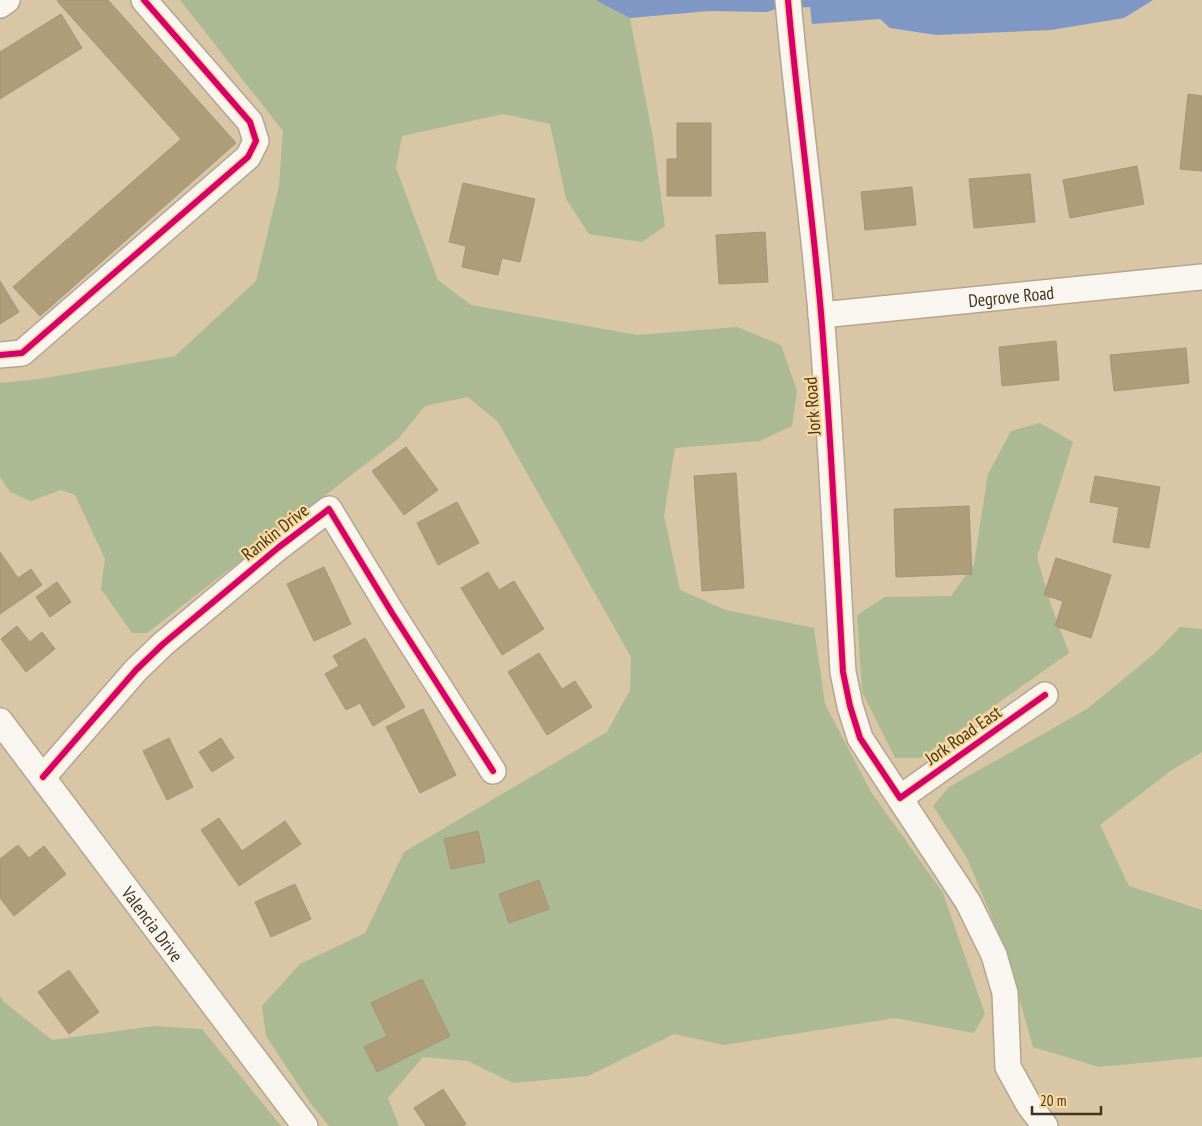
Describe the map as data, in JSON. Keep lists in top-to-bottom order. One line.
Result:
{"streets":{"street":["Degrove Road","Jork Road","Rankin Drive","Jork Road East","Valencia Drive"]},"crossings":[["Degrove Road","Jork Road"],["Jork Road","Jork Road East"],["Rankin Drive","Valencia Drive"]],"scale_bar":"20 m"}
